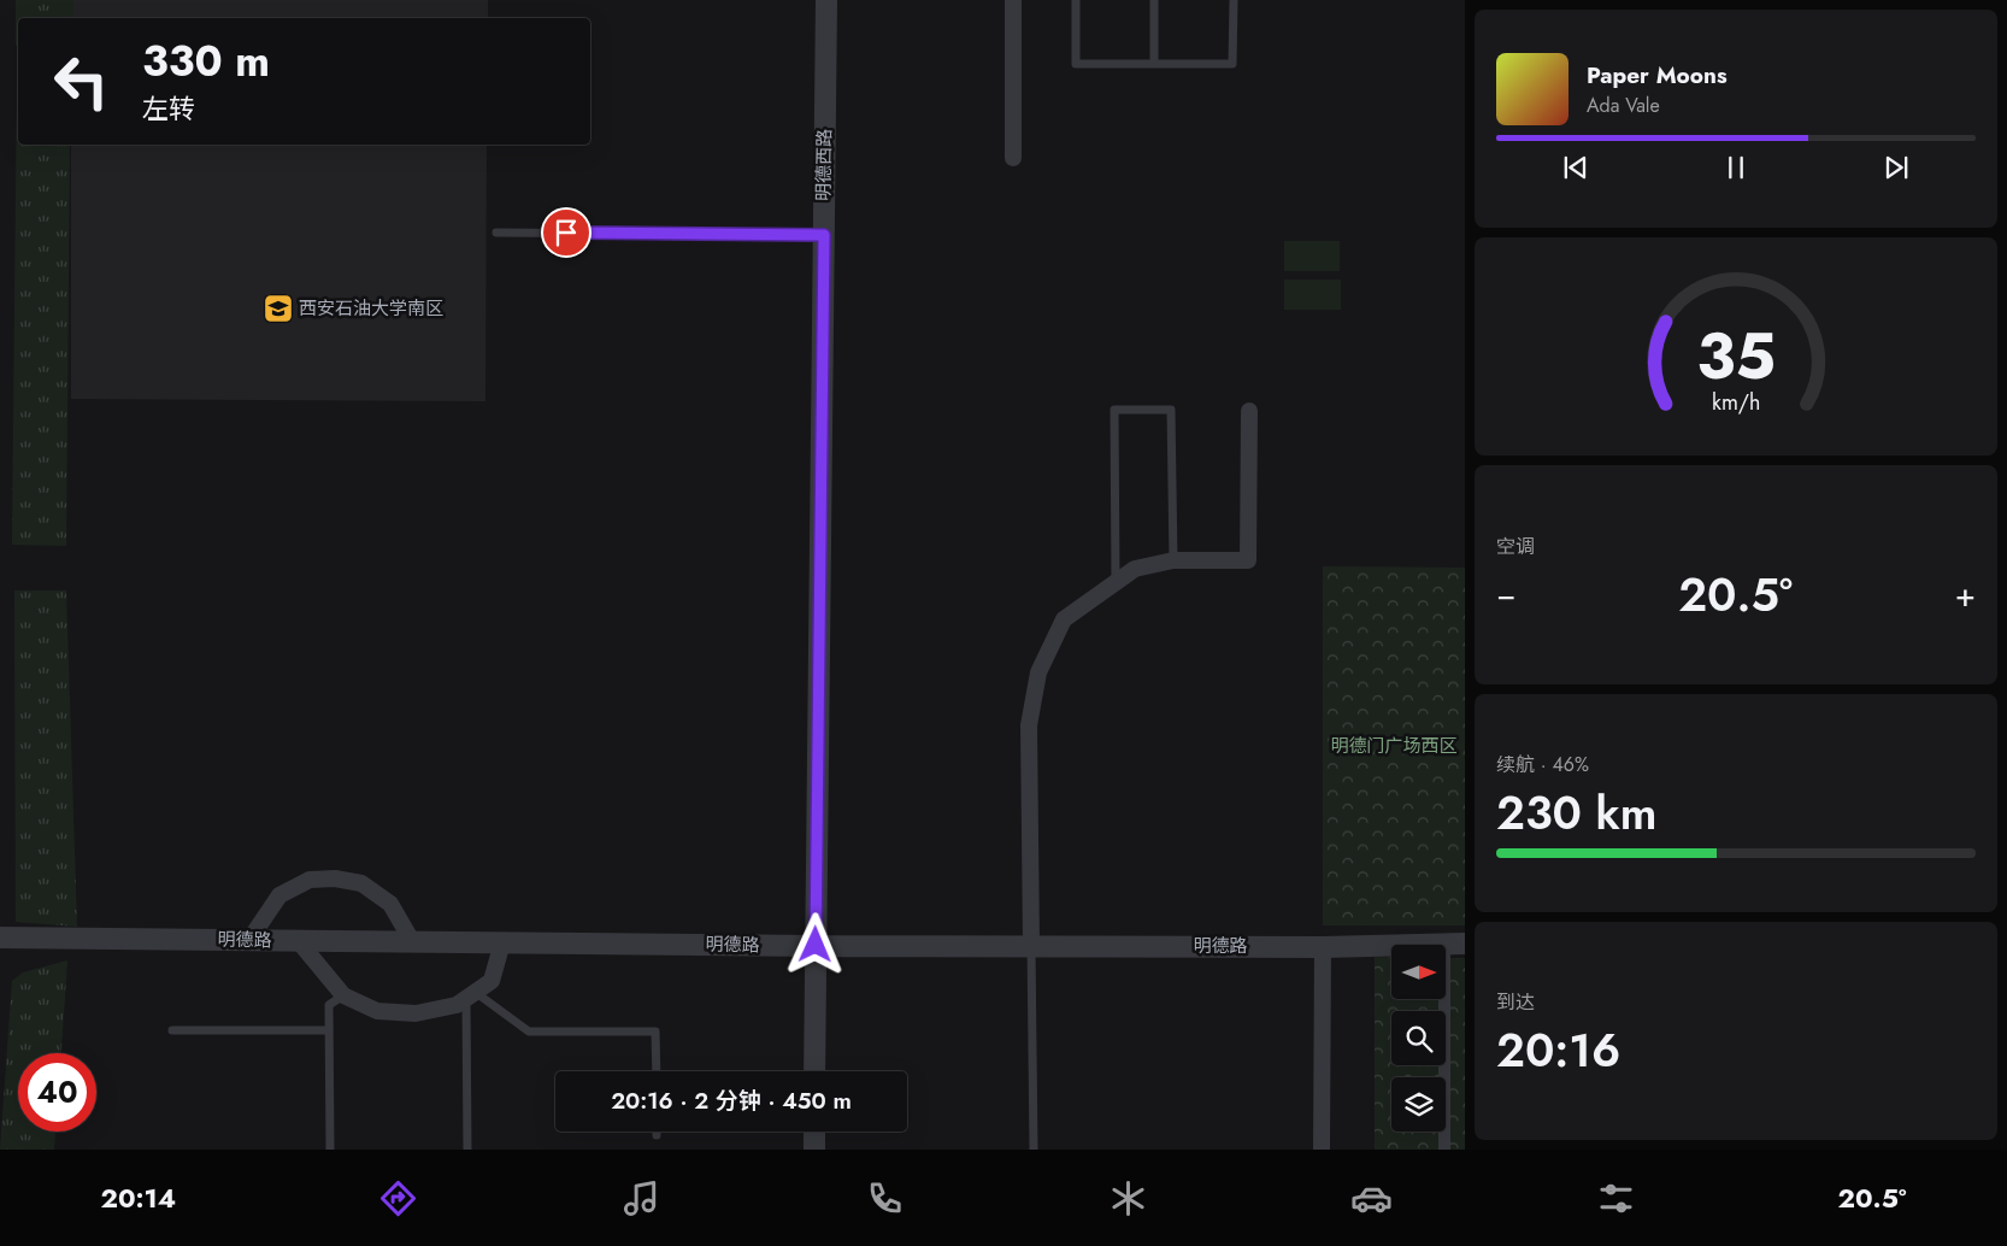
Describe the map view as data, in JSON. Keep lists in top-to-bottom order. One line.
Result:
{"streets":{"street":["明德西路","明德路"]},"crossings":[["明德西路","明德路"]],"parks":["明德门广场西区"],"places":{"school or university":["西安石油大学南区"]},"north":"right","page":{"turn":["330 m","左转"],"song":["Paper Moons","Ada Vale"],"tile":["空调",["续航 · 46%","230 km"],["到达","20:16"]],"heat":["−","20.5°","+"],"limit":"40","trip":"20:16 · 2 分钟 · 450 m","tabs":["20:14","20.5°"],"gauge":["35","km/h"]}}
